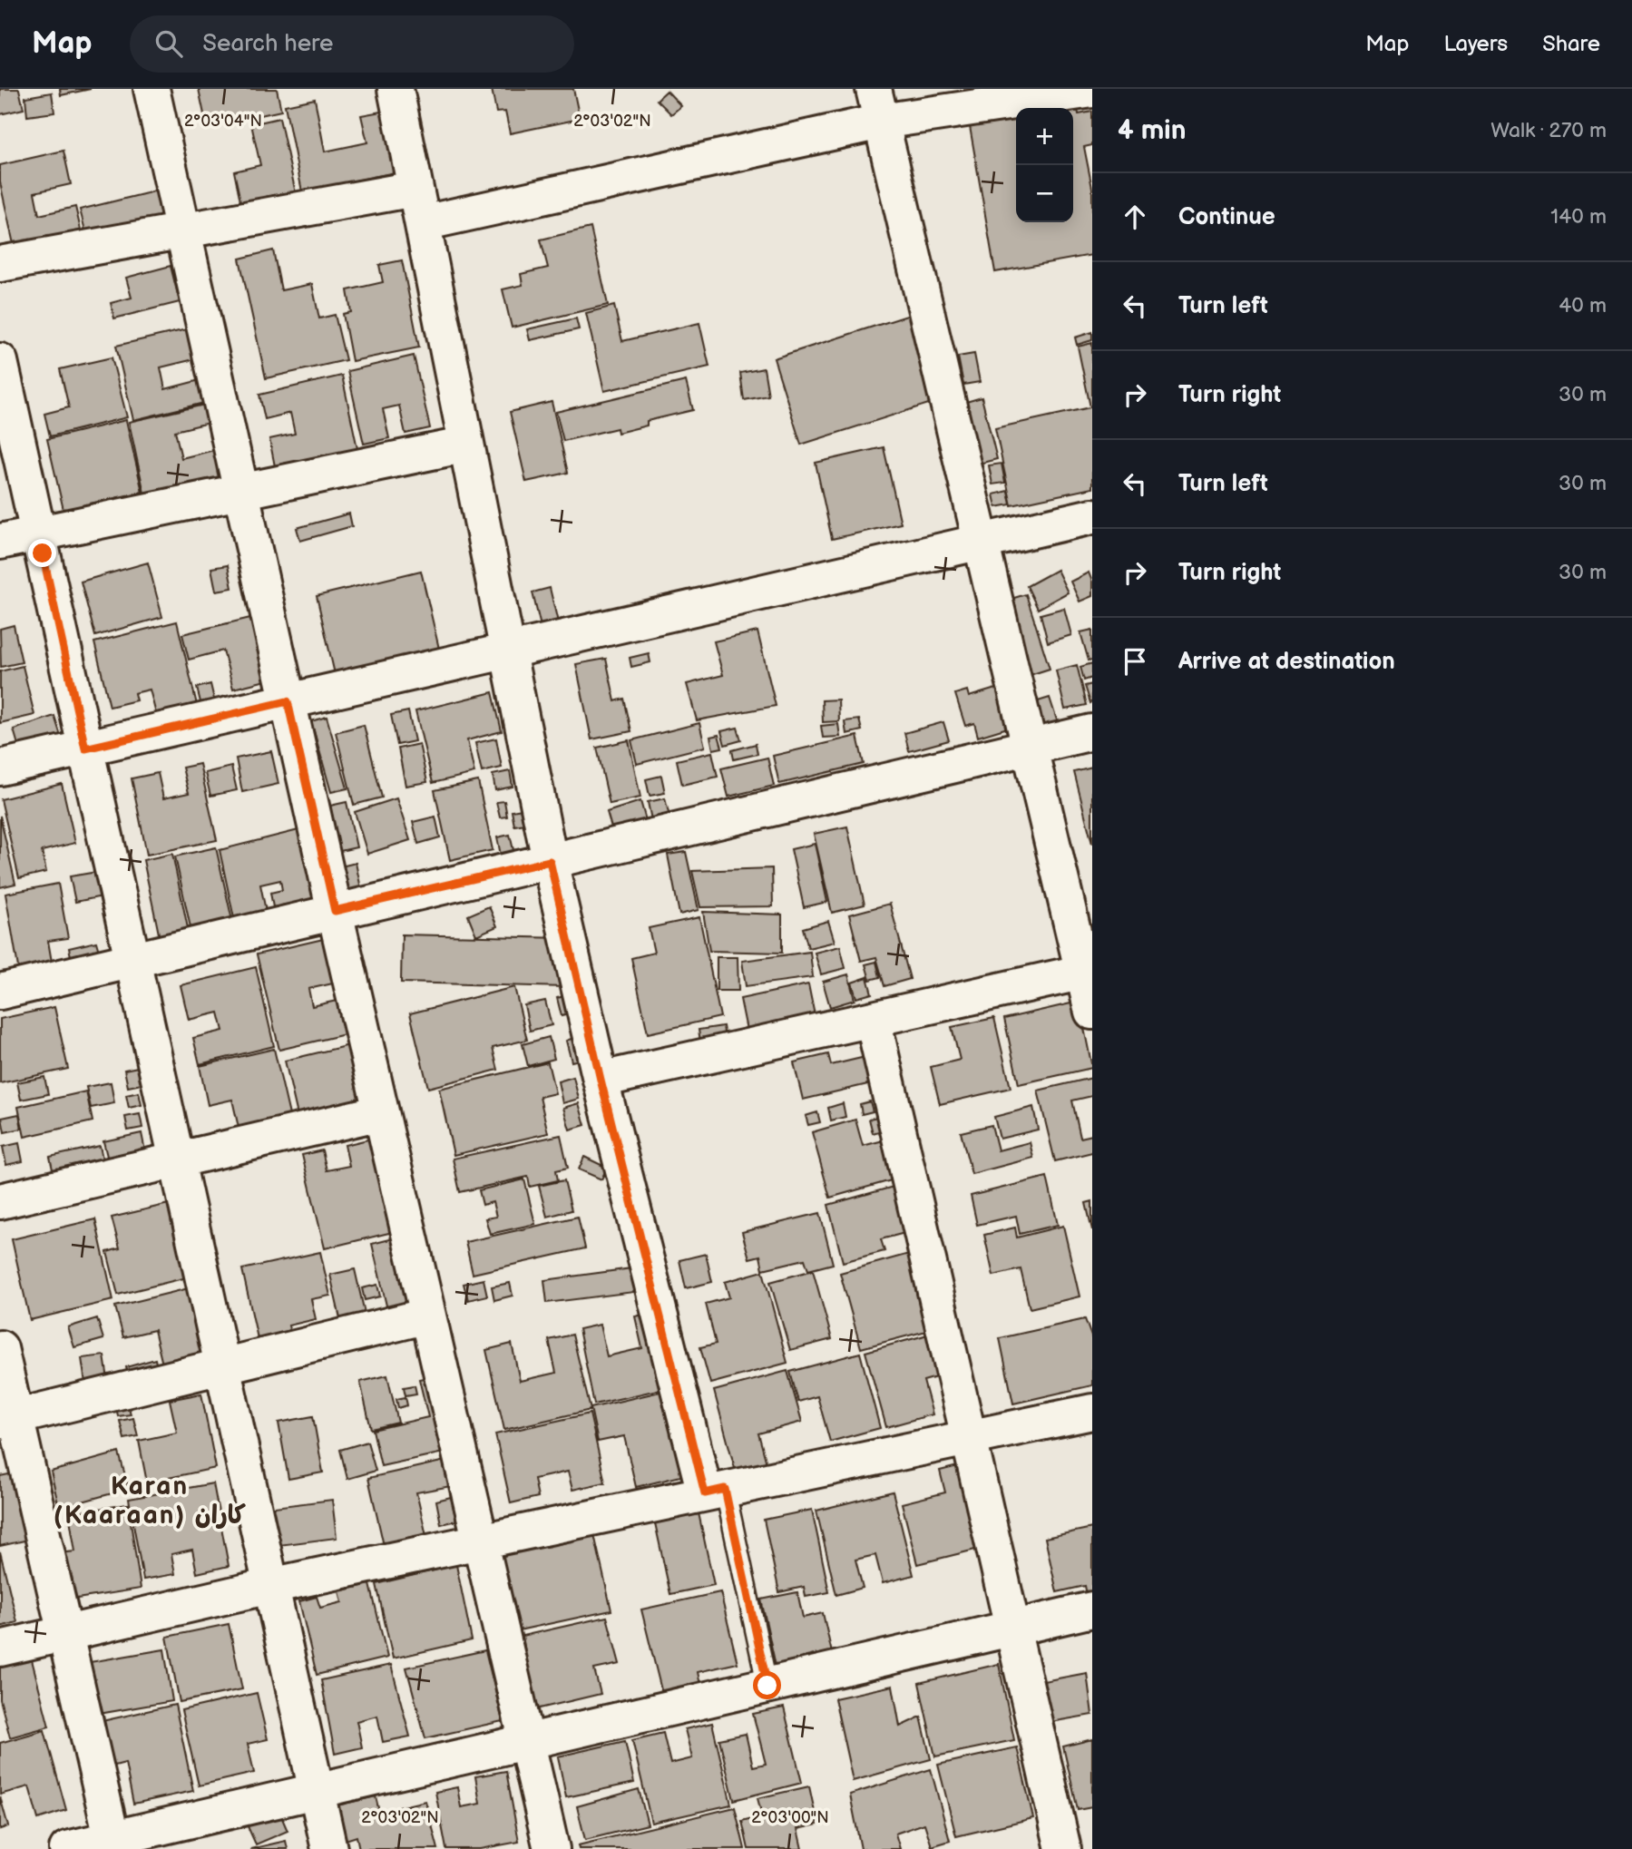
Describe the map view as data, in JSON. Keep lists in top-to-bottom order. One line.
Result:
{"districts":["Karan (Kaaraan) كاران"],"page":{"header":"Map","search":"Search here","nav":["Map","Layers","Share"],"heading":["4 min","Walk · 270 m"],"map_buttons":["+","−"],"list":[["Continue","140 m"],["Turn left","40 m"],["Turn right","30 m"],["Turn left","30 m"],["Turn right","30 m"],"Arrive at destination"]},"coordinates":["2°03'04\"N","2°03'02\"N","2°03'00\"N"]}
